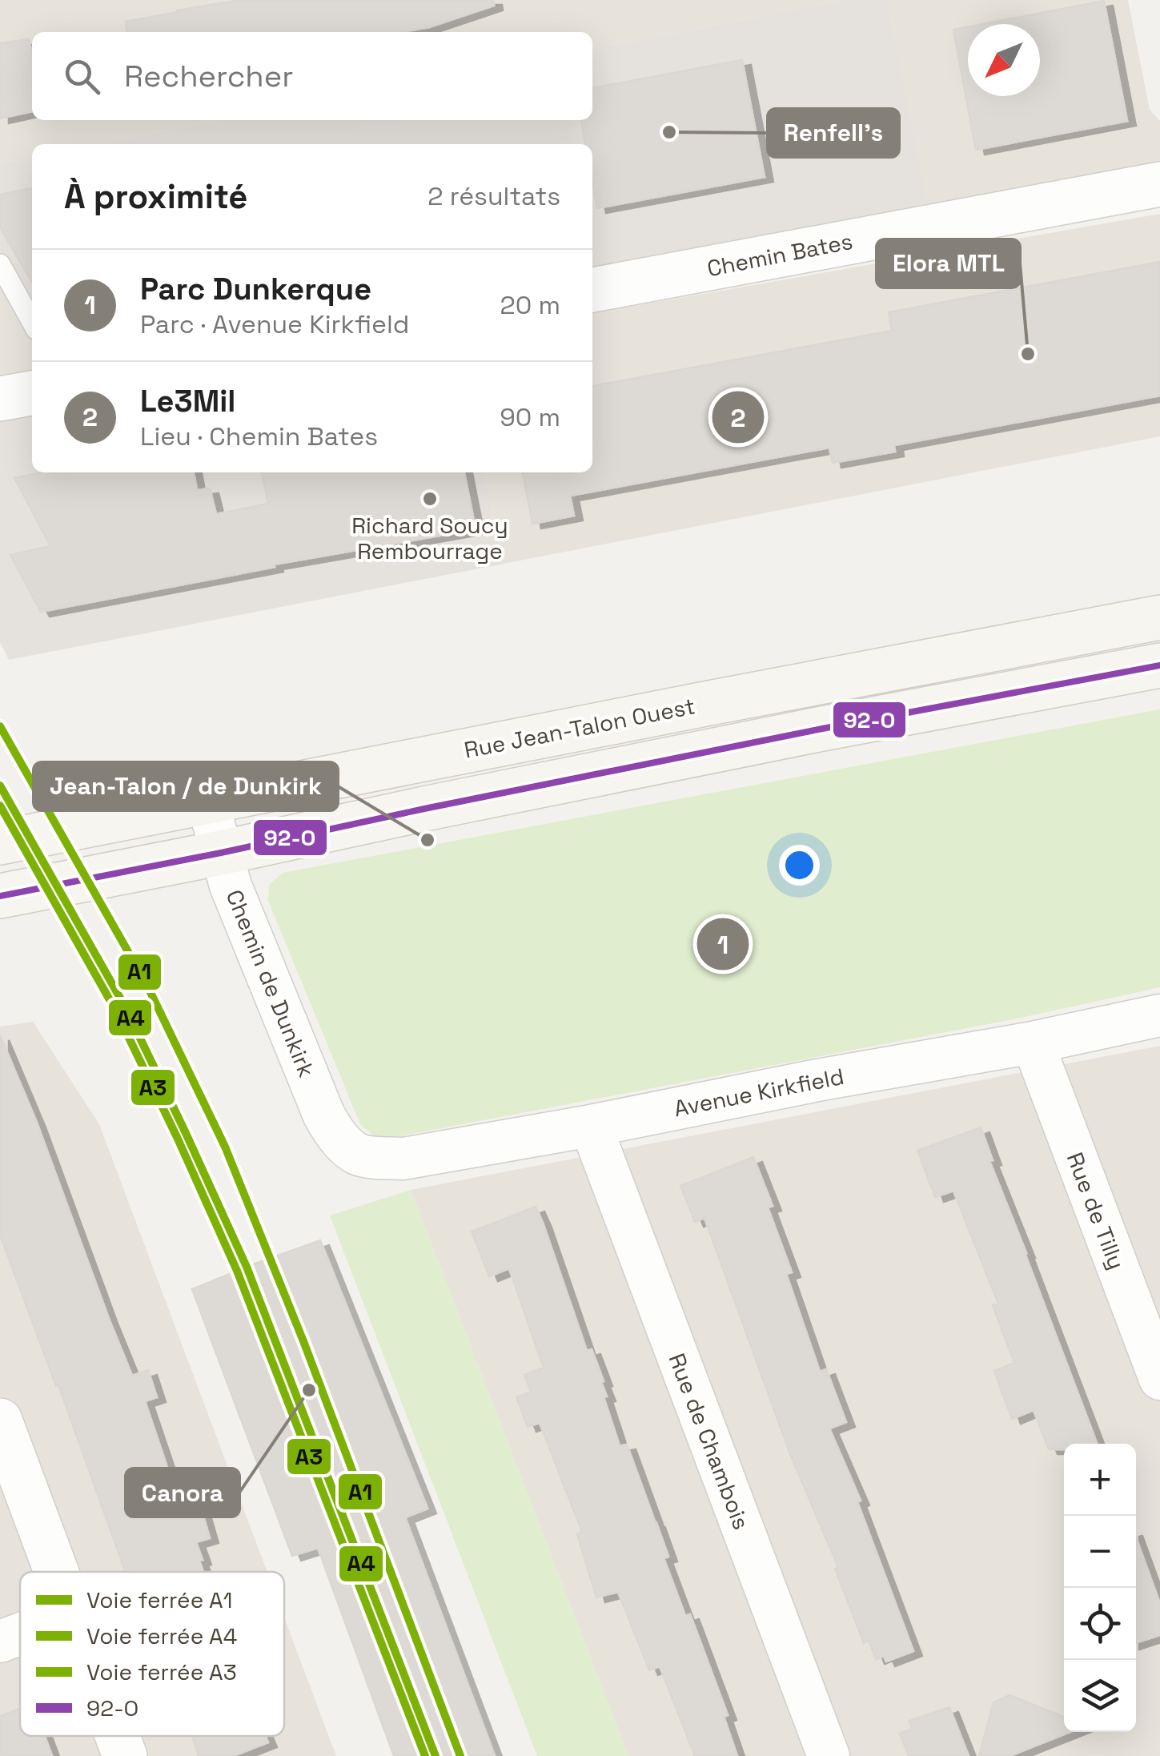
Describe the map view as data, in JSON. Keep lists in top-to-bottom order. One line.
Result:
{"streets":{"main road":["Rue Jean-Talon Ouest"],"street":["Chemin Bates","Chemin de Dunkirk","Avenue Kirkfield","Rue de Tilly","Rue de Chambois"]},"crossings":[["Rue Jean-Talon Ouest","Chemin de Dunkirk"],["Chemin de Dunkirk","Avenue Kirkfield"],["Avenue Kirkfield","Rue de Tilly"],["Avenue Kirkfield","Rue de Chambois"]],"places":["Renfell's","Elora MTL","Richard Soucy Rembourrage","Jean-Talon / de Dunkirk","Canora"],"lines":["transit line 92-O","rail line A1","rail line A4","rail line A3"],"legend":["Voie ferrée A1","Voie ferrée A4","Voie ferrée A3","92-O"],"north":"bottom left","page":{"search":"Rechercher","heading":["À proximité","2 résultats"],"list":[{"mark":"1","name":"Parc Dunkerque","note":"Parc · Avenue Kirkfield","value":"20 m"},{"mark":"2","name":"Le3Mil","note":"Lieu · Chemin Bates","value":"90 m"}],"pins":["2","1"],"map_buttons":["+","−"]}}
